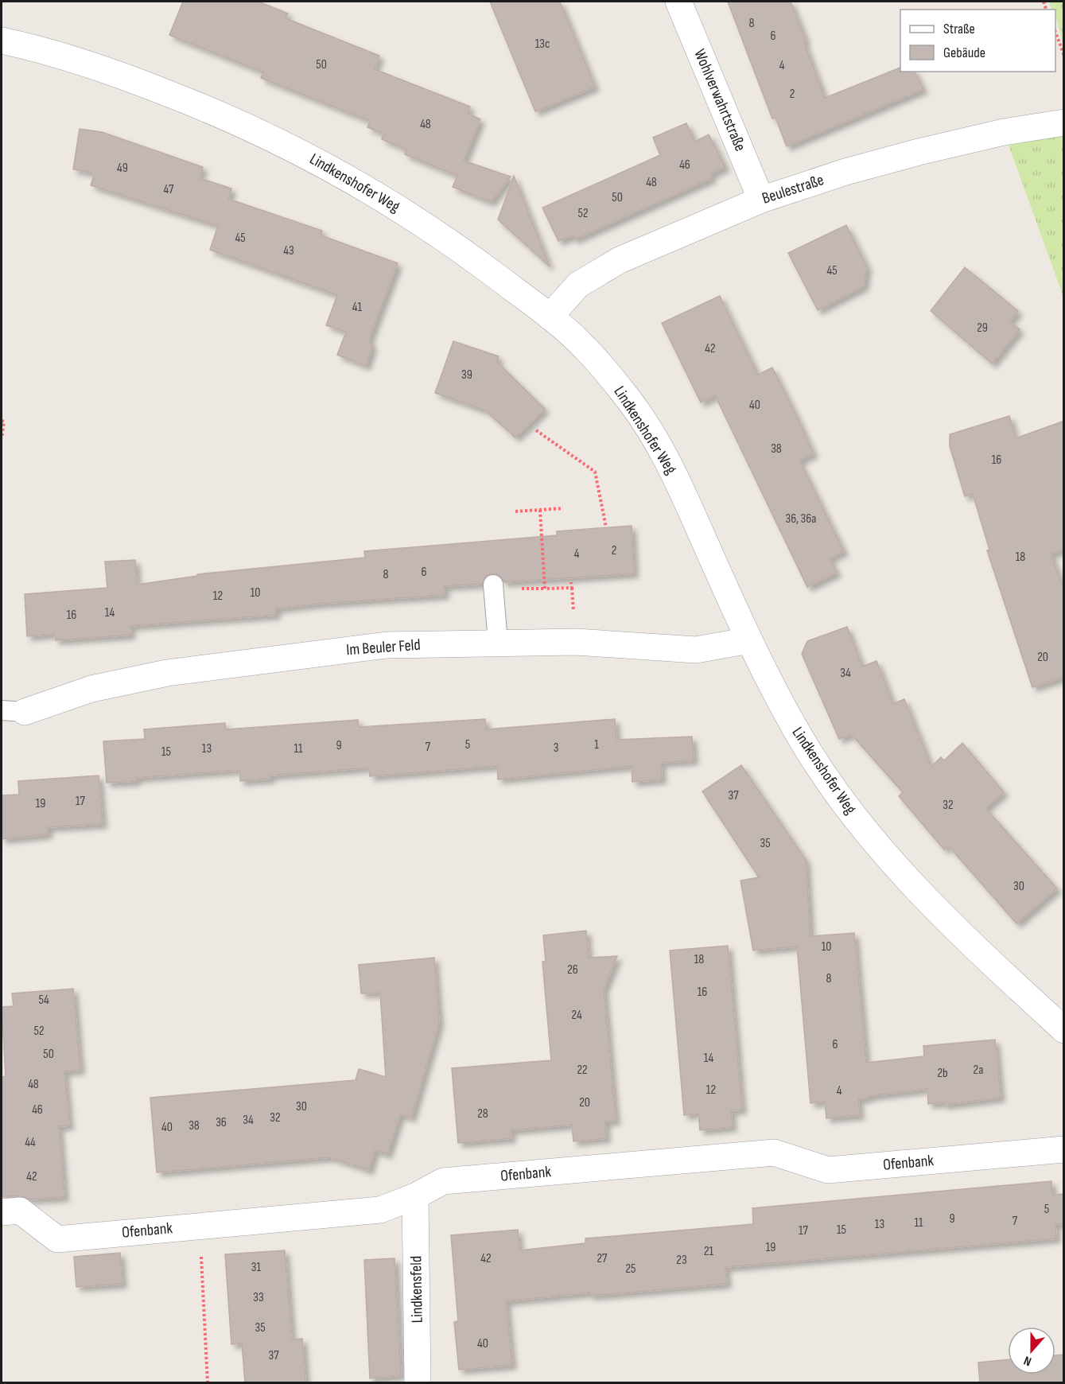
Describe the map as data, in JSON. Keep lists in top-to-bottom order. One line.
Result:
{"streets":{"street":["Wohlverwahrtstraße","Lindkenshofer Weg","Beulestraße","Im Beuler Feld","Ofenbank","Lindkensfeld"]},"crossings":[["Wohlverwahrtstraße","Beulestraße"],["Lindkenshofer Weg","Beulestraße"],["Lindkenshofer Weg","Im Beuler Feld"],["Ofenbank","Lindkensfeld"]],"house_numbers":["8","6","13c","50","4","2","48","46","49","48","47","50","52","45","43","45","41","29","42","39","40","38","16","36, 36a","2","4","18","6","8","10","12","14","16","20","34","5","1","9","7","3","13","11","15","37","17","19","32","35","30","10","18","26","8","16","54","24","52","6","50","14","22","2a","2b","48","12","4","20","30","46","28","32","34","36","38","40","44","42","5","9","7","11","13","15","17","19","21","42","27","23","31","25","33","35","40","37"],"legend":["Straße","Gebäude"],"north":"bottom"}
